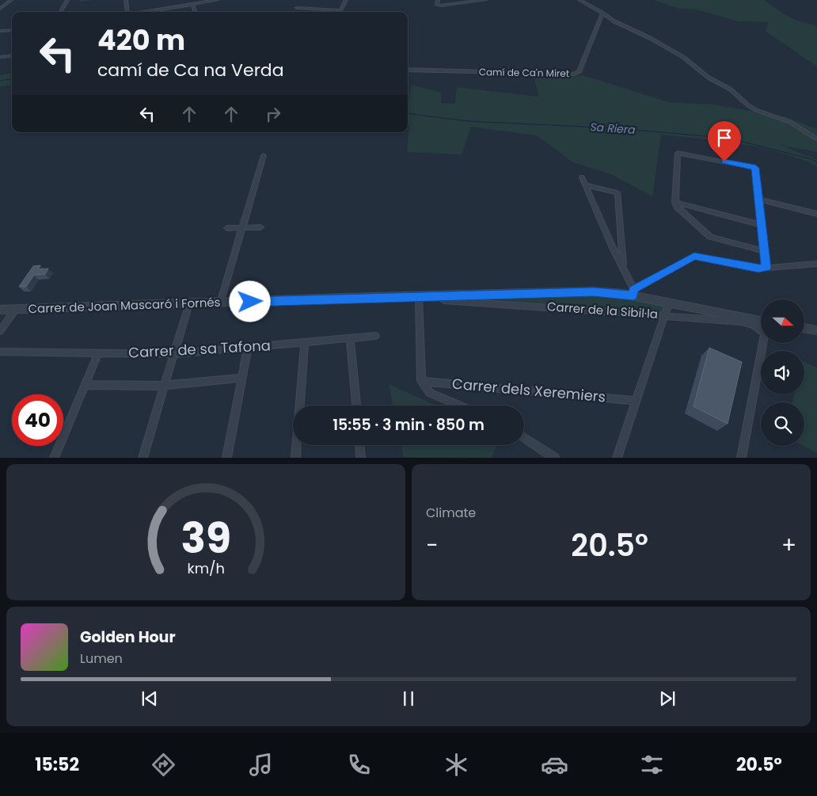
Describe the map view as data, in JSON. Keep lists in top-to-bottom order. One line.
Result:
{"streets":{"street":["Camí de Ca'n Miret","Carrer de Joan Mascaró i Fornés","Carrer de la Sibil·la","Carrer de sa Tafona","Carrer dels Xeremiers"]},"crossings":[["Carrer de Joan Mascaró i Fornés","Carrer de la Sibil·la"]],"water":["Sa Riera"],"north":"right","page":{"turn":["420 m","camí de Ca na Verda"],"limit":"40","trip":"15:55 · 3 min · 850 m","tile":"Climate","heat":["−","20.5°","+"],"song":["Golden Hour","Lumen"],"tabs":["15:52","20.5°"],"gauge":["39","km/h"]}}
